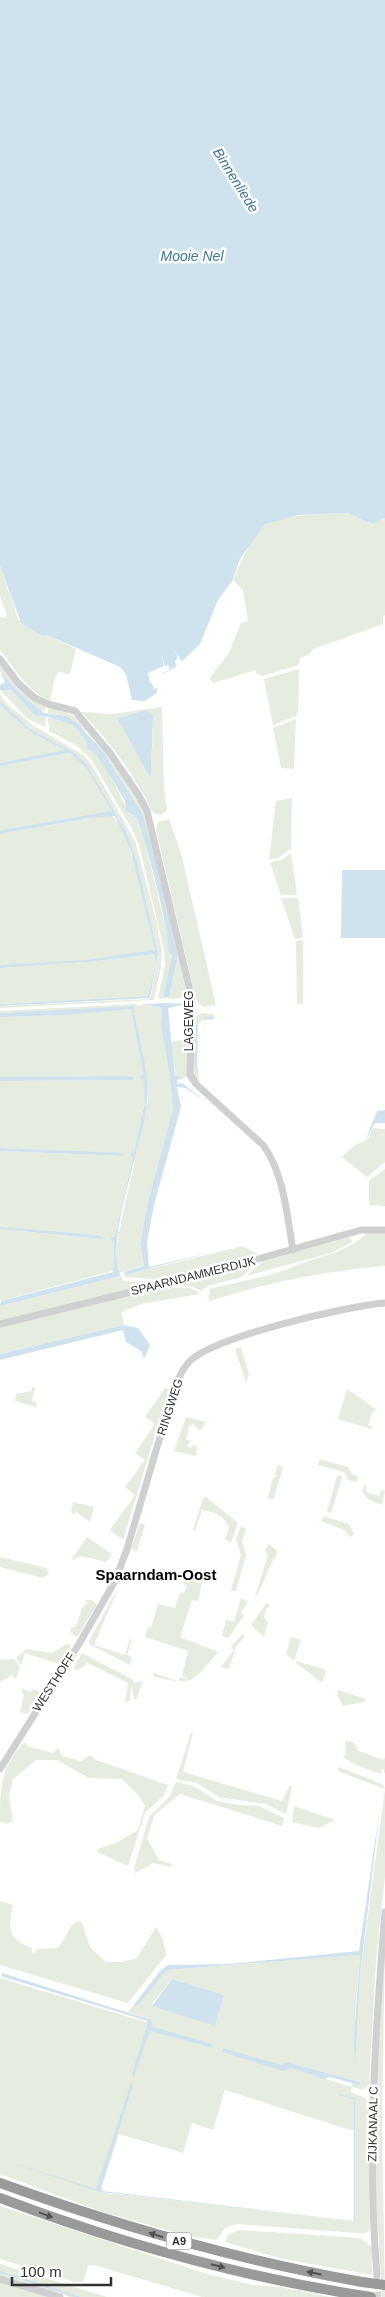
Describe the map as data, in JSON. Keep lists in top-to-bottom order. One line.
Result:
{"streets":{"highway":["A9"],"street":["LAGEWEG","SPAARNDAMMERDIJK","RINGWEG","WESTHOFF","ZIJKANAAL C"]},"crossings":[["LAGEWEG","SPAARNDAMMERDIJK"],["RINGWEG","WESTHOFF"]],"districts":["Spaarndam-Oost"],"water":["Binnenliede","Mooie Nel"],"scale_bar":"100 m"}
